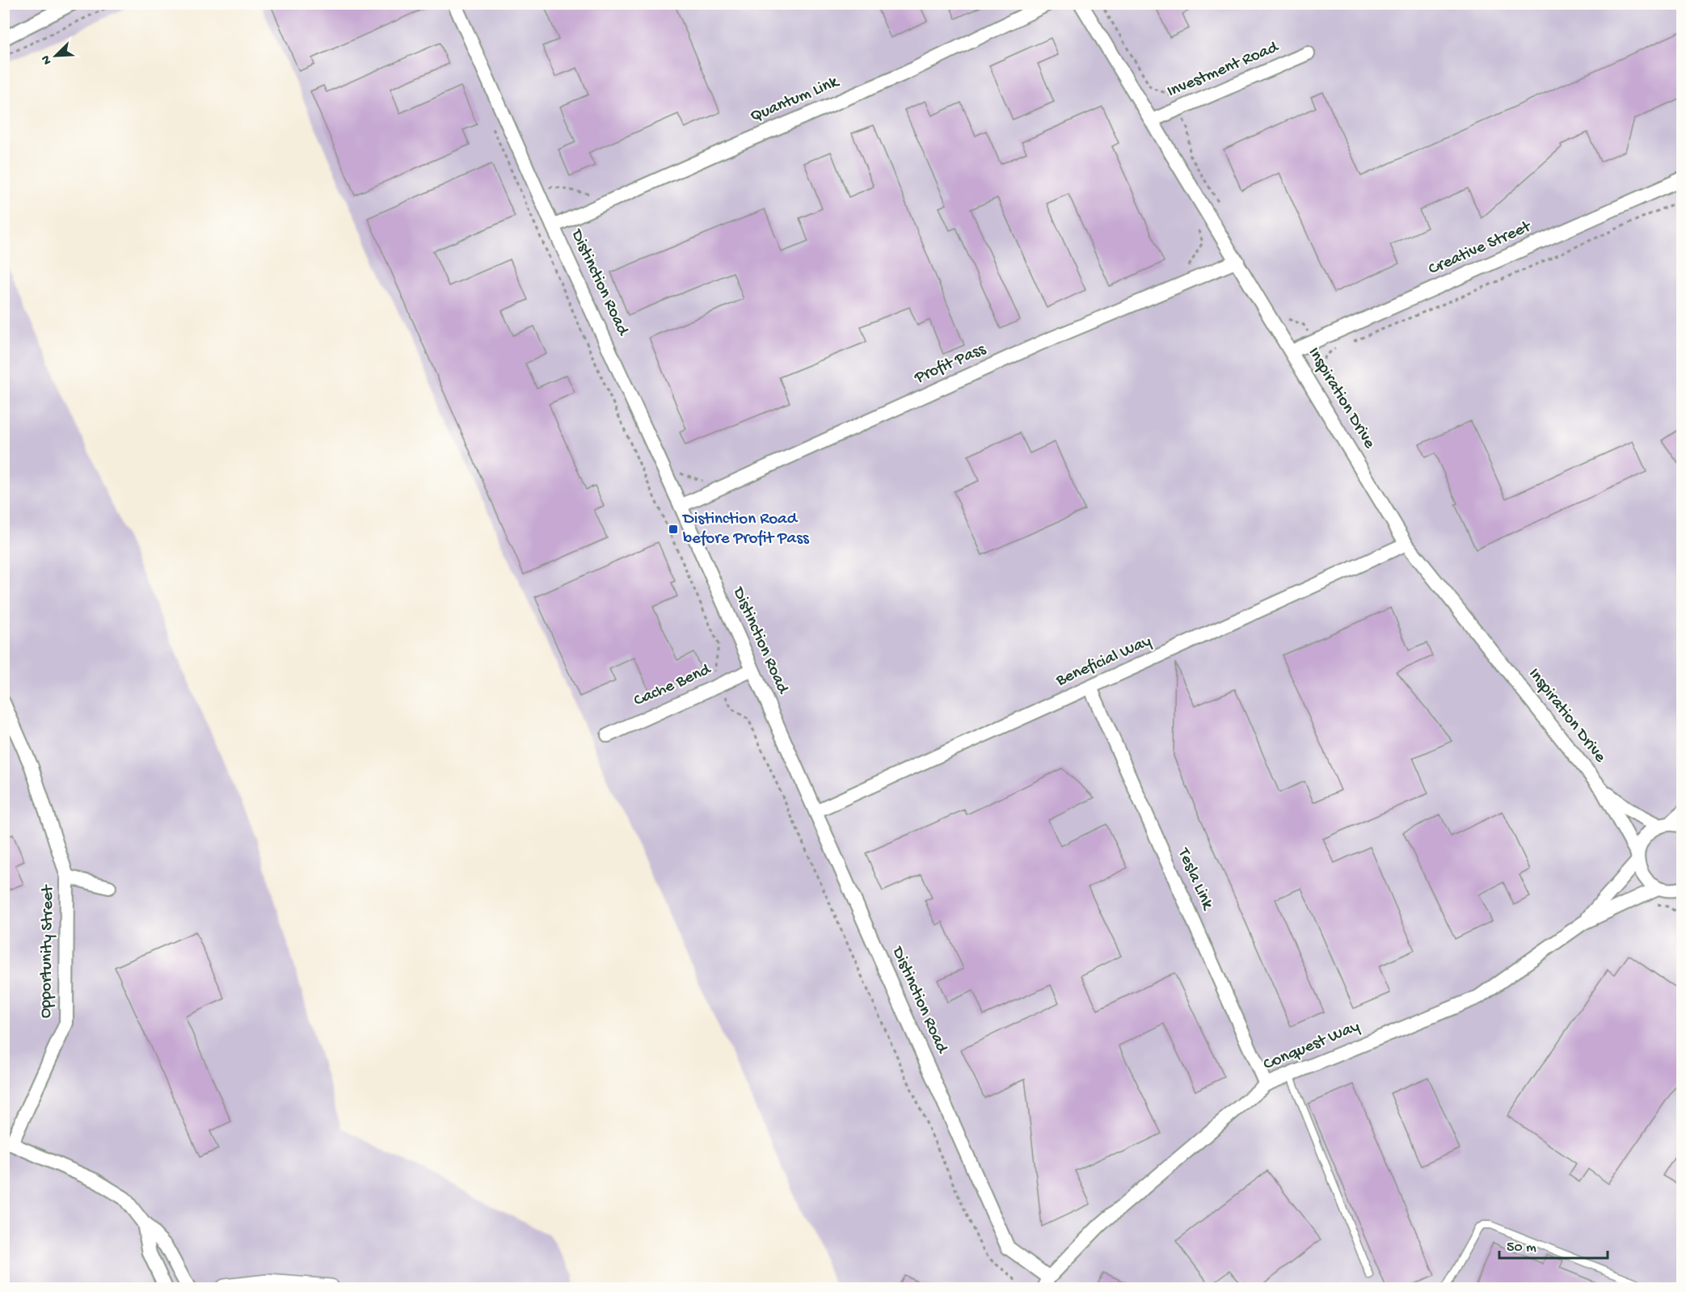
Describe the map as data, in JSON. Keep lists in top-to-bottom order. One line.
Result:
{"streets":{"street":["Investment Road","Quantum Link","Creative Street","Distinction Road","Profit Pass","Inspiration Drive","Beneficial Way","Cache Bend","Tesla Link","Opportunity Street","Conquest Way"]},"crossings":[["Investment Road","Inspiration Drive"],["Quantum Link","Distinction Road"],["Creative Street","Inspiration Drive"],["Distinction Road","Profit Pass"],["Distinction Road","Beneficial Way"],["Distinction Road","Cache Bend"],["Distinction Road","Conquest Way"],["Profit Pass","Inspiration Drive"],["Inspiration Drive","Beneficial Way"],["Inspiration Drive","Conquest Way"],["Beneficial Way","Tesla Link"],["Tesla Link","Conquest Way"]],"places":{"transit":["Distinction Road before Profit Pass"]},"scale_bar":"50 m","north":"bottom left"}
